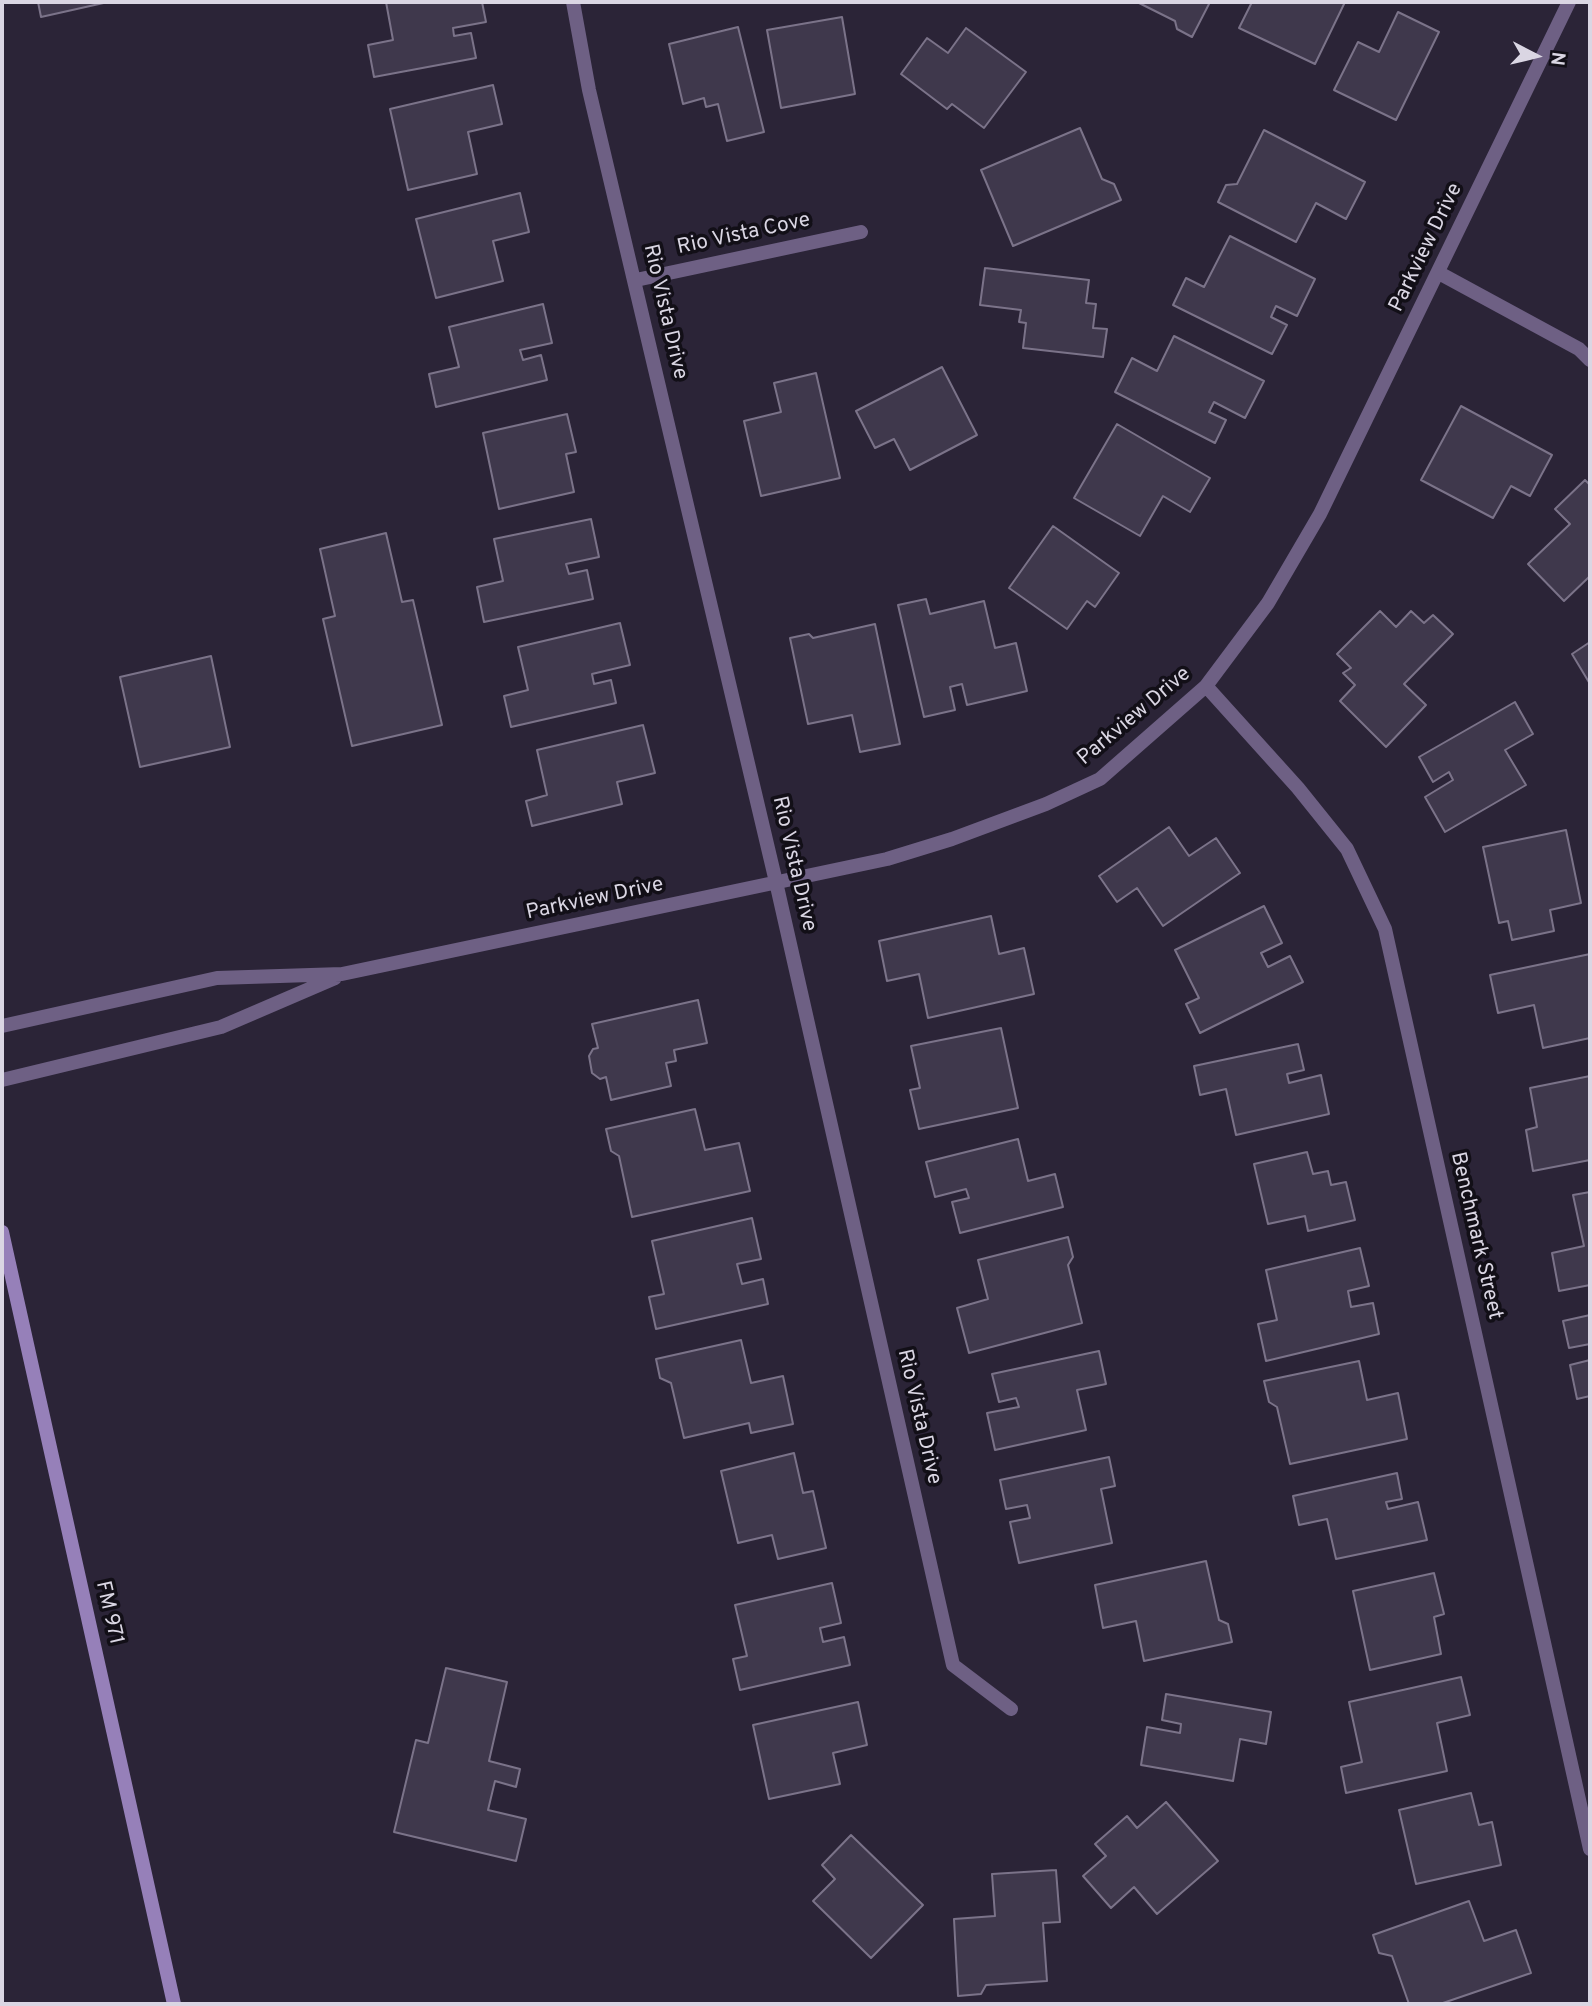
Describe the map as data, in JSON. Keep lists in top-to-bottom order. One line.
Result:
{"streets":{"main road":["FM 971"],"street":["Rio Vista Cove","Parkview Drive","Rio Vista Drive","Benchmark Street"]},"crossings":[["Rio Vista Cove","Rio Vista Drive"],["Parkview Drive","Rio Vista Drive"],["Parkview Drive","Benchmark Street"]],"north":"right"}
